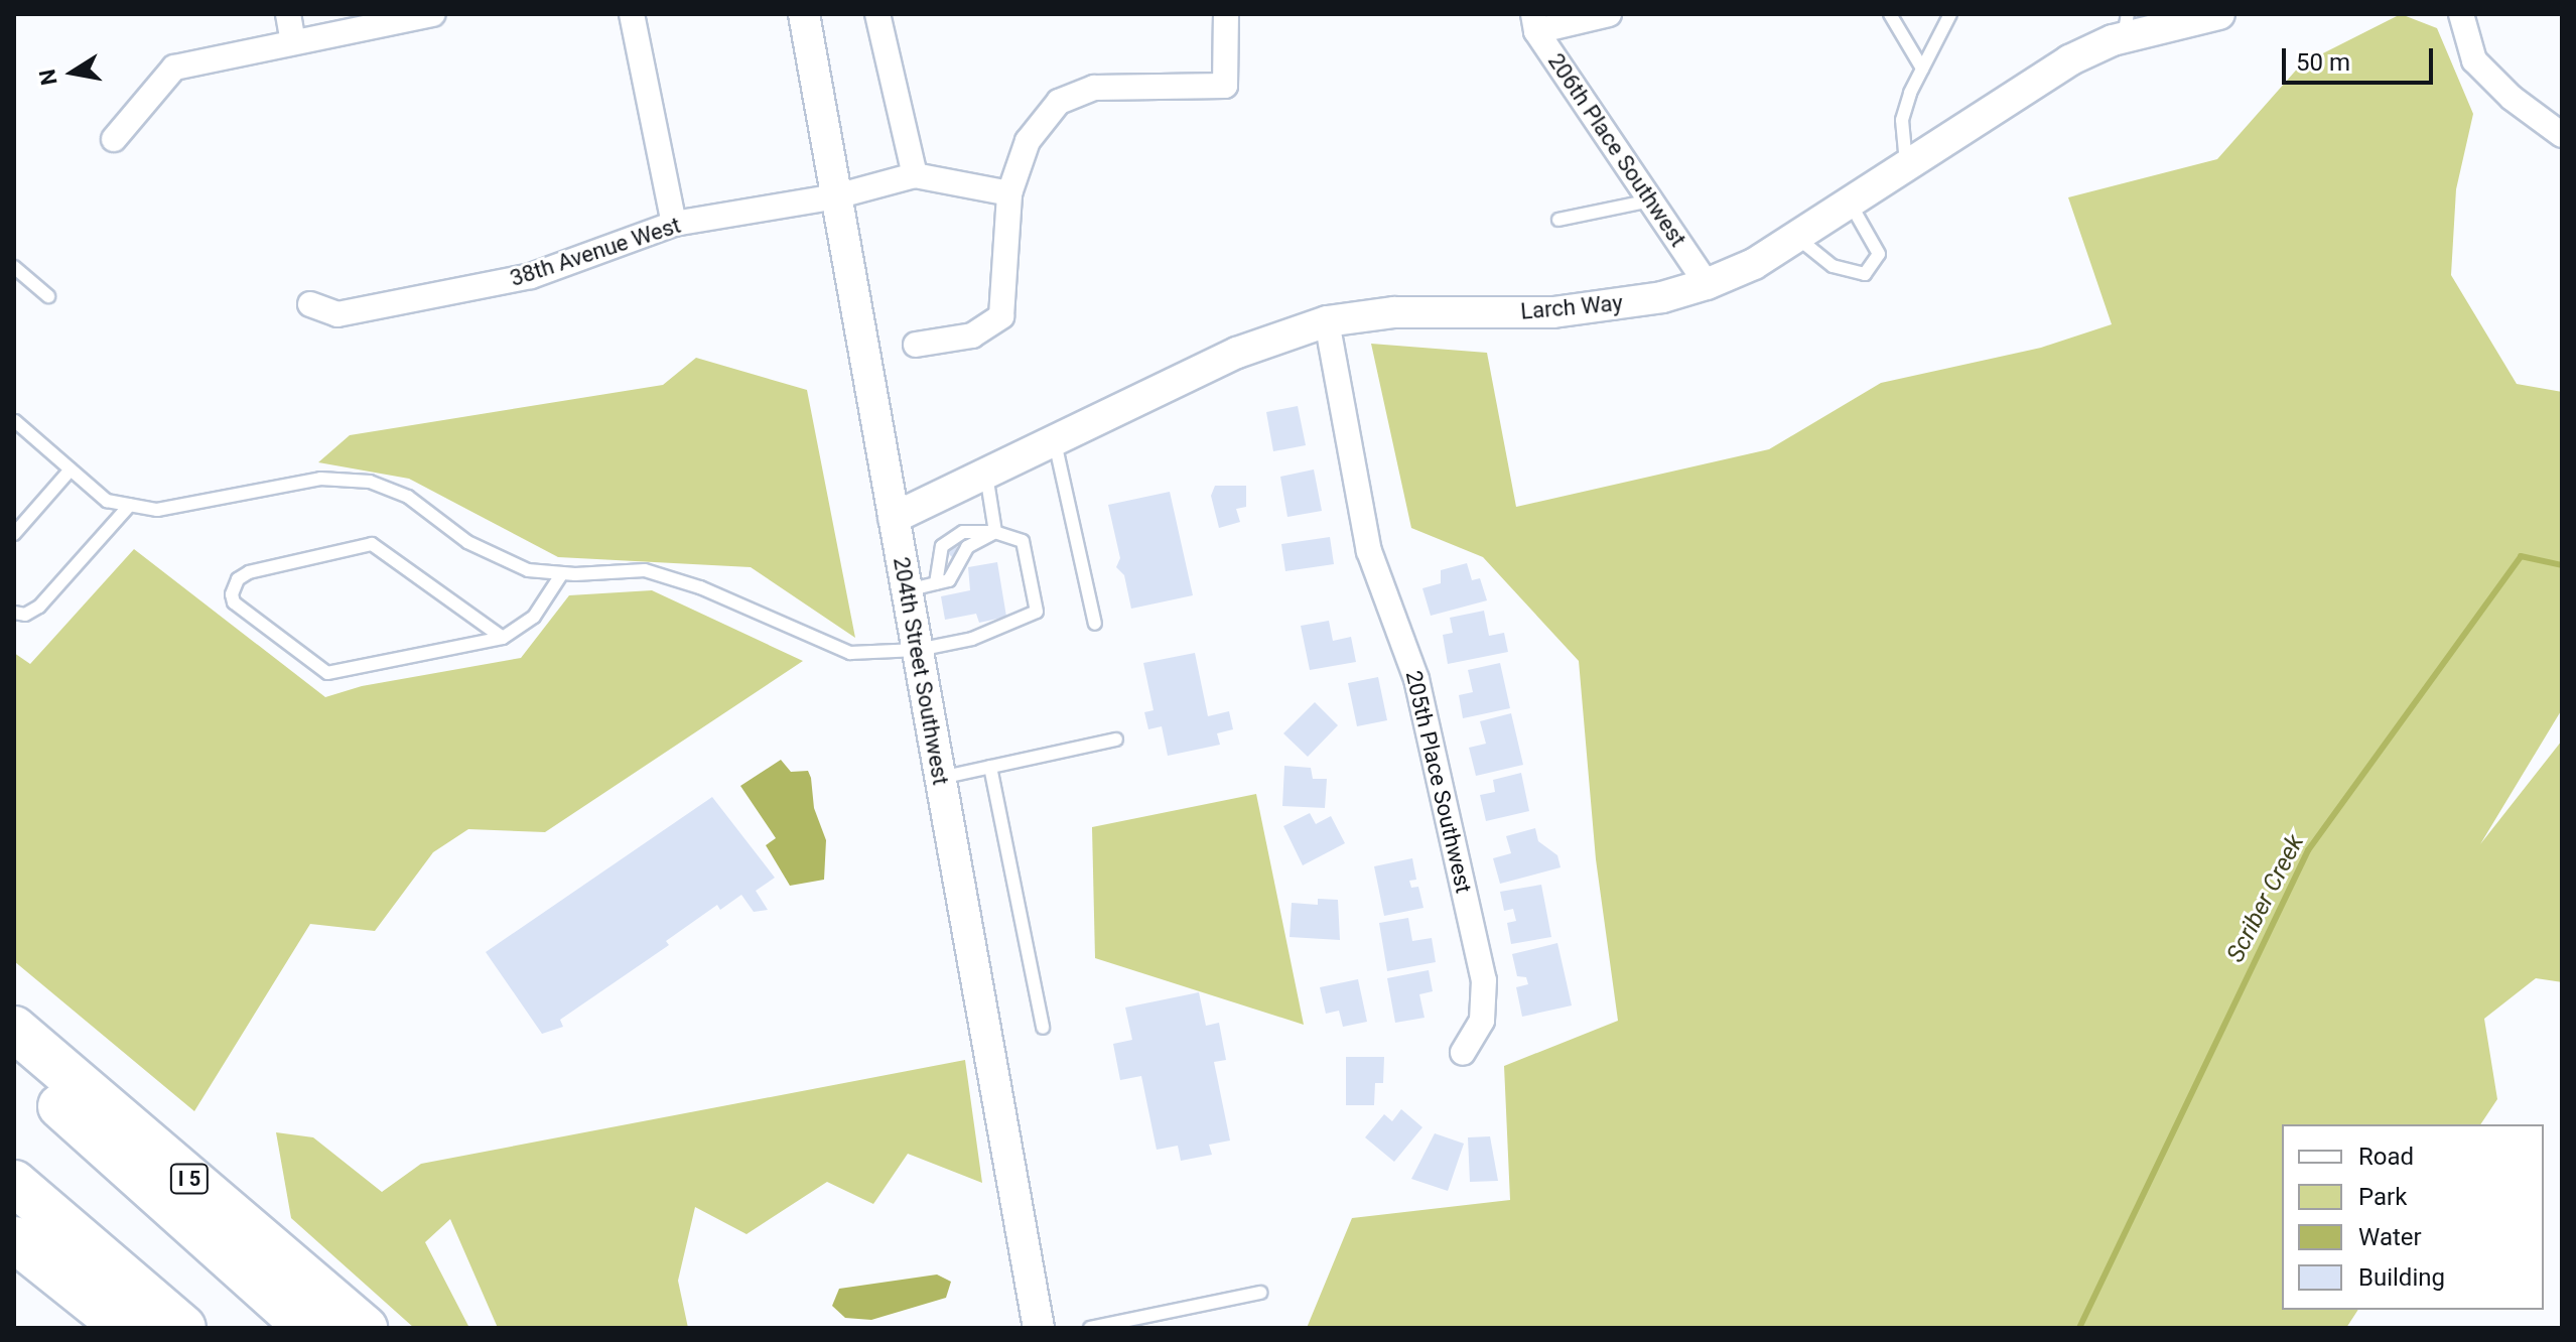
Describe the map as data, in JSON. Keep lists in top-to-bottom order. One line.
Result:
{"streets":{"highway":["I 5"],"street":["206th Place Southwest","38th Avenue West","Larch Way","204th Street Southwest","205th Place Southwest"]},"crossings":[["206th Place Southwest","Larch Way"],["38th Avenue West","204th Street Southwest"],["Larch Way","204th Street Southwest"],["Larch Way","205th Place Southwest"]],"water":["Scriber Creek"],"legend":["Road","Park","Water","Building"],"scale_bar":"50 m","north":"left"}
